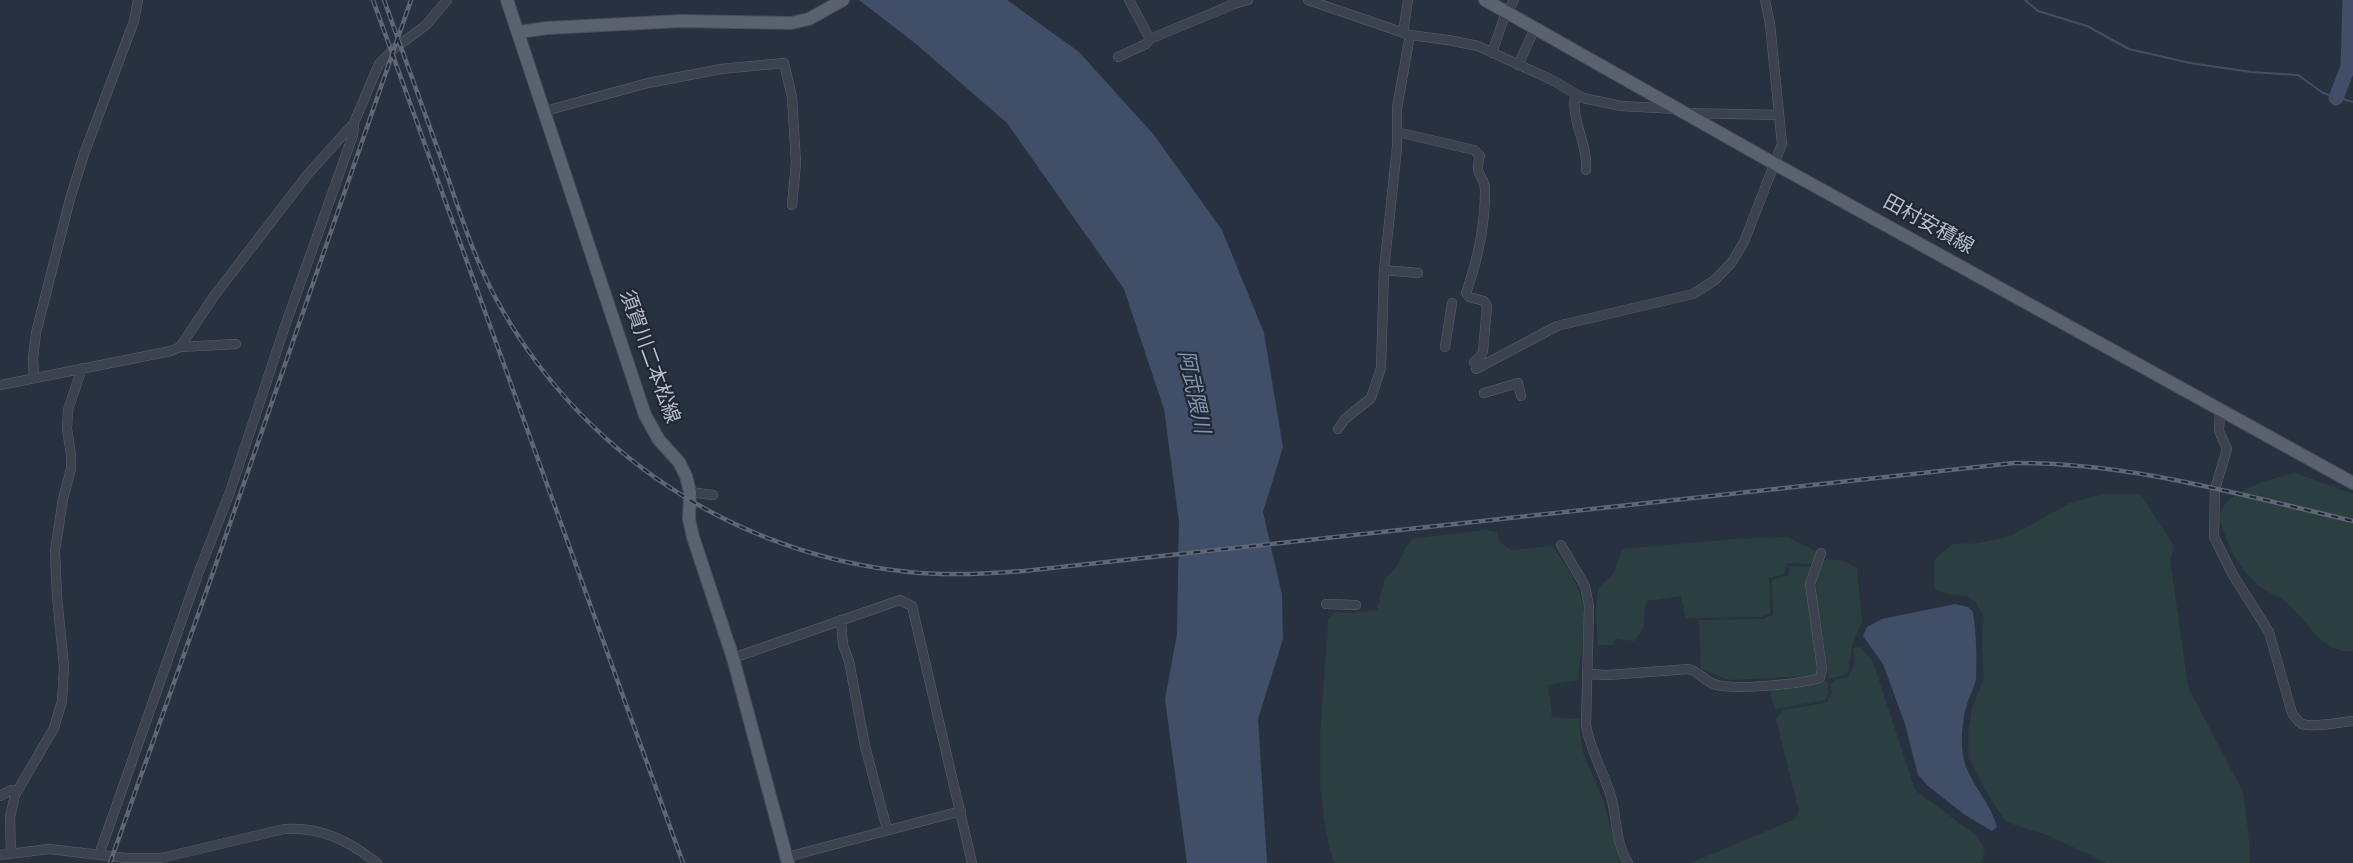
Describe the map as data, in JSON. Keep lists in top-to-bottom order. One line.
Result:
{"streets":{"main road":["田村安積線","須賀川二本松線"]},"water":["阿武隈川"]}
